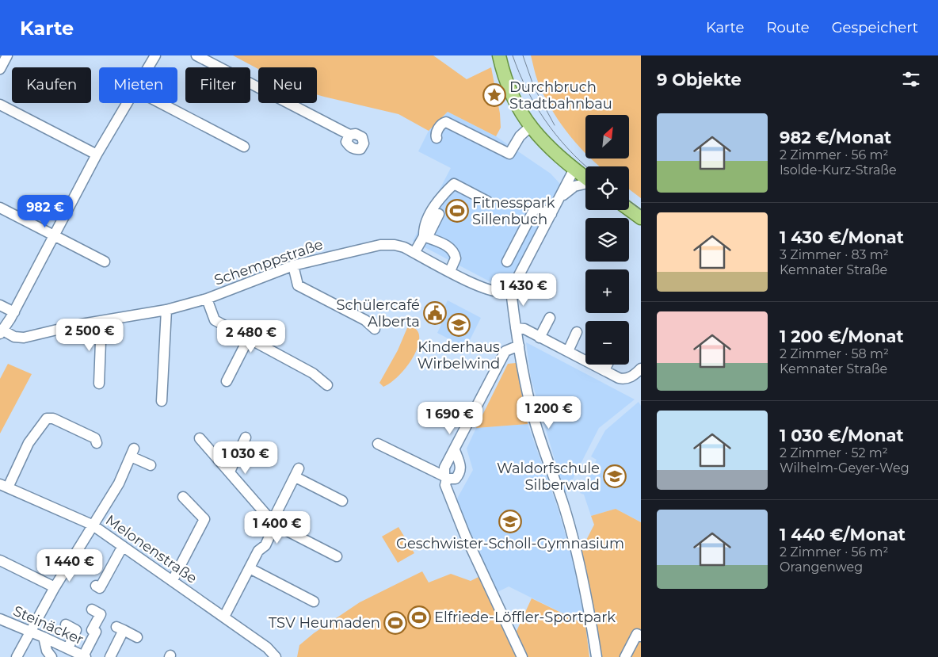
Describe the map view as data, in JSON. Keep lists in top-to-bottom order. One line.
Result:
{"streets":{"street":["Schemppstraße","Melonenstraße","Steinäcker"]},"places":{"place":["Durchbruch Stadtbahnbau"],"sports":["Fitnesspark Sillenbuch","Elfriede-Löffler-Sportpark","TSV Heumaden"],"public building":["Schülercafé Alberta"],"school or university":["Kinderhaus Wirbelwind","Waldorfschule Silberwald","Geschwister-Scholl-Gymnasium"]},"north":"top right","page":{"header":"Karte","nav":["Karte","Route","Gespeichert"],"heading":"9 Objekte","chip":["Kaufen","Mieten","Filter","Neu"],"list":[{"name":"982 €/Monat","note":"2 Zimmer · 56 m² · Isolde-Kurz-Straße"},{"name":"1 430 €/Monat","note":"3 Zimmer · 83 m² · Kemnater Straße"},{"name":"1 200 €/Monat","note":"2 Zimmer · 58 m² · Kemnater Straße"},{"name":"1 030 €/Monat","note":"2 Zimmer · 52 m² · Wilhelm-Geyer-Weg"},{"name":"1 440 €/Monat","note":"2 Zimmer · 56 m² · Orangenweg"}],"map_buttons":["+","−"],"price":["982 €","1 430 €","2 500 €","2 480 €","1 200 €","1 690 €","1 030 €","1 400 €","1 440 €"]}}
